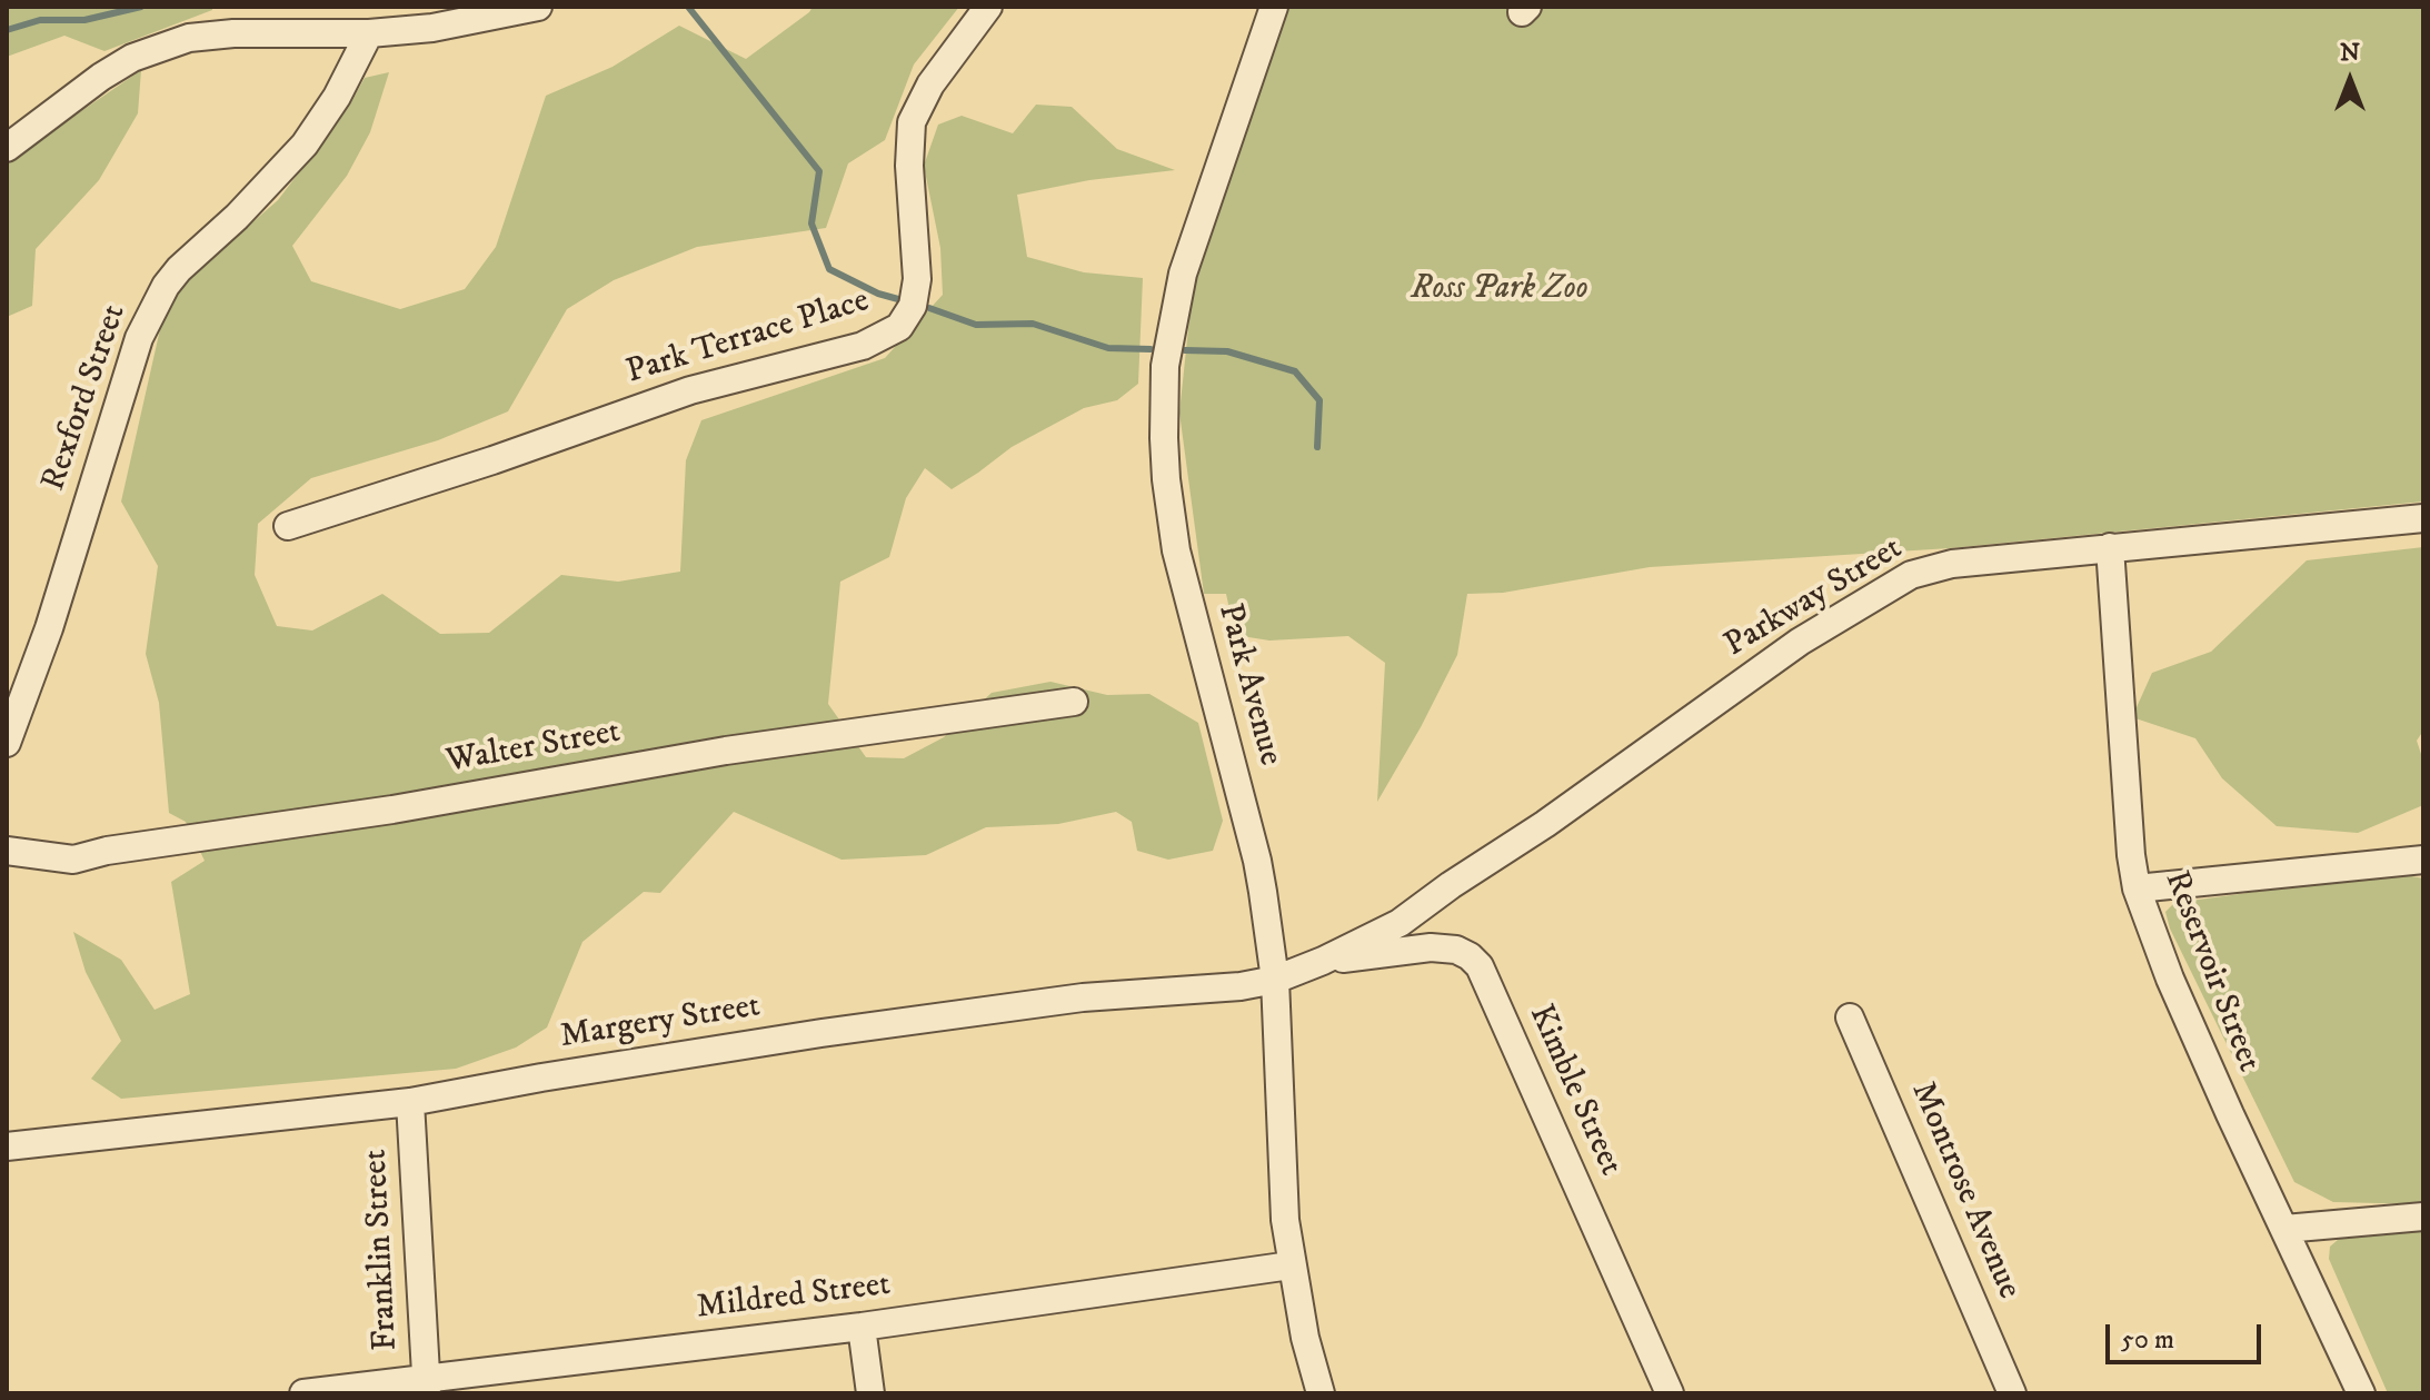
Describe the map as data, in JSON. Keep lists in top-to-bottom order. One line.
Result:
{"streets":{"street":["Park Terrace Place","Rexford Street","Parkway Street","Park Avenue","Walter Street","Reservoir Street","Margery Street","Kimble Street","Montrose Avenue","Franklin Street","Mildred Street"]},"crossings":[["Parkway Street","Reservoir Street"],["Parkway Street","Margery Street"],["Parkway Street","Kimble Street"],["Park Avenue","Margery Street"],["Park Avenue","Mildred Street"],["Margery Street","Kimble Street"],["Margery Street","Franklin Street"],["Franklin Street","Mildred Street"]],"parks":["Ross Park Zoo"],"scale_bar":"50 m","north":"top"}
